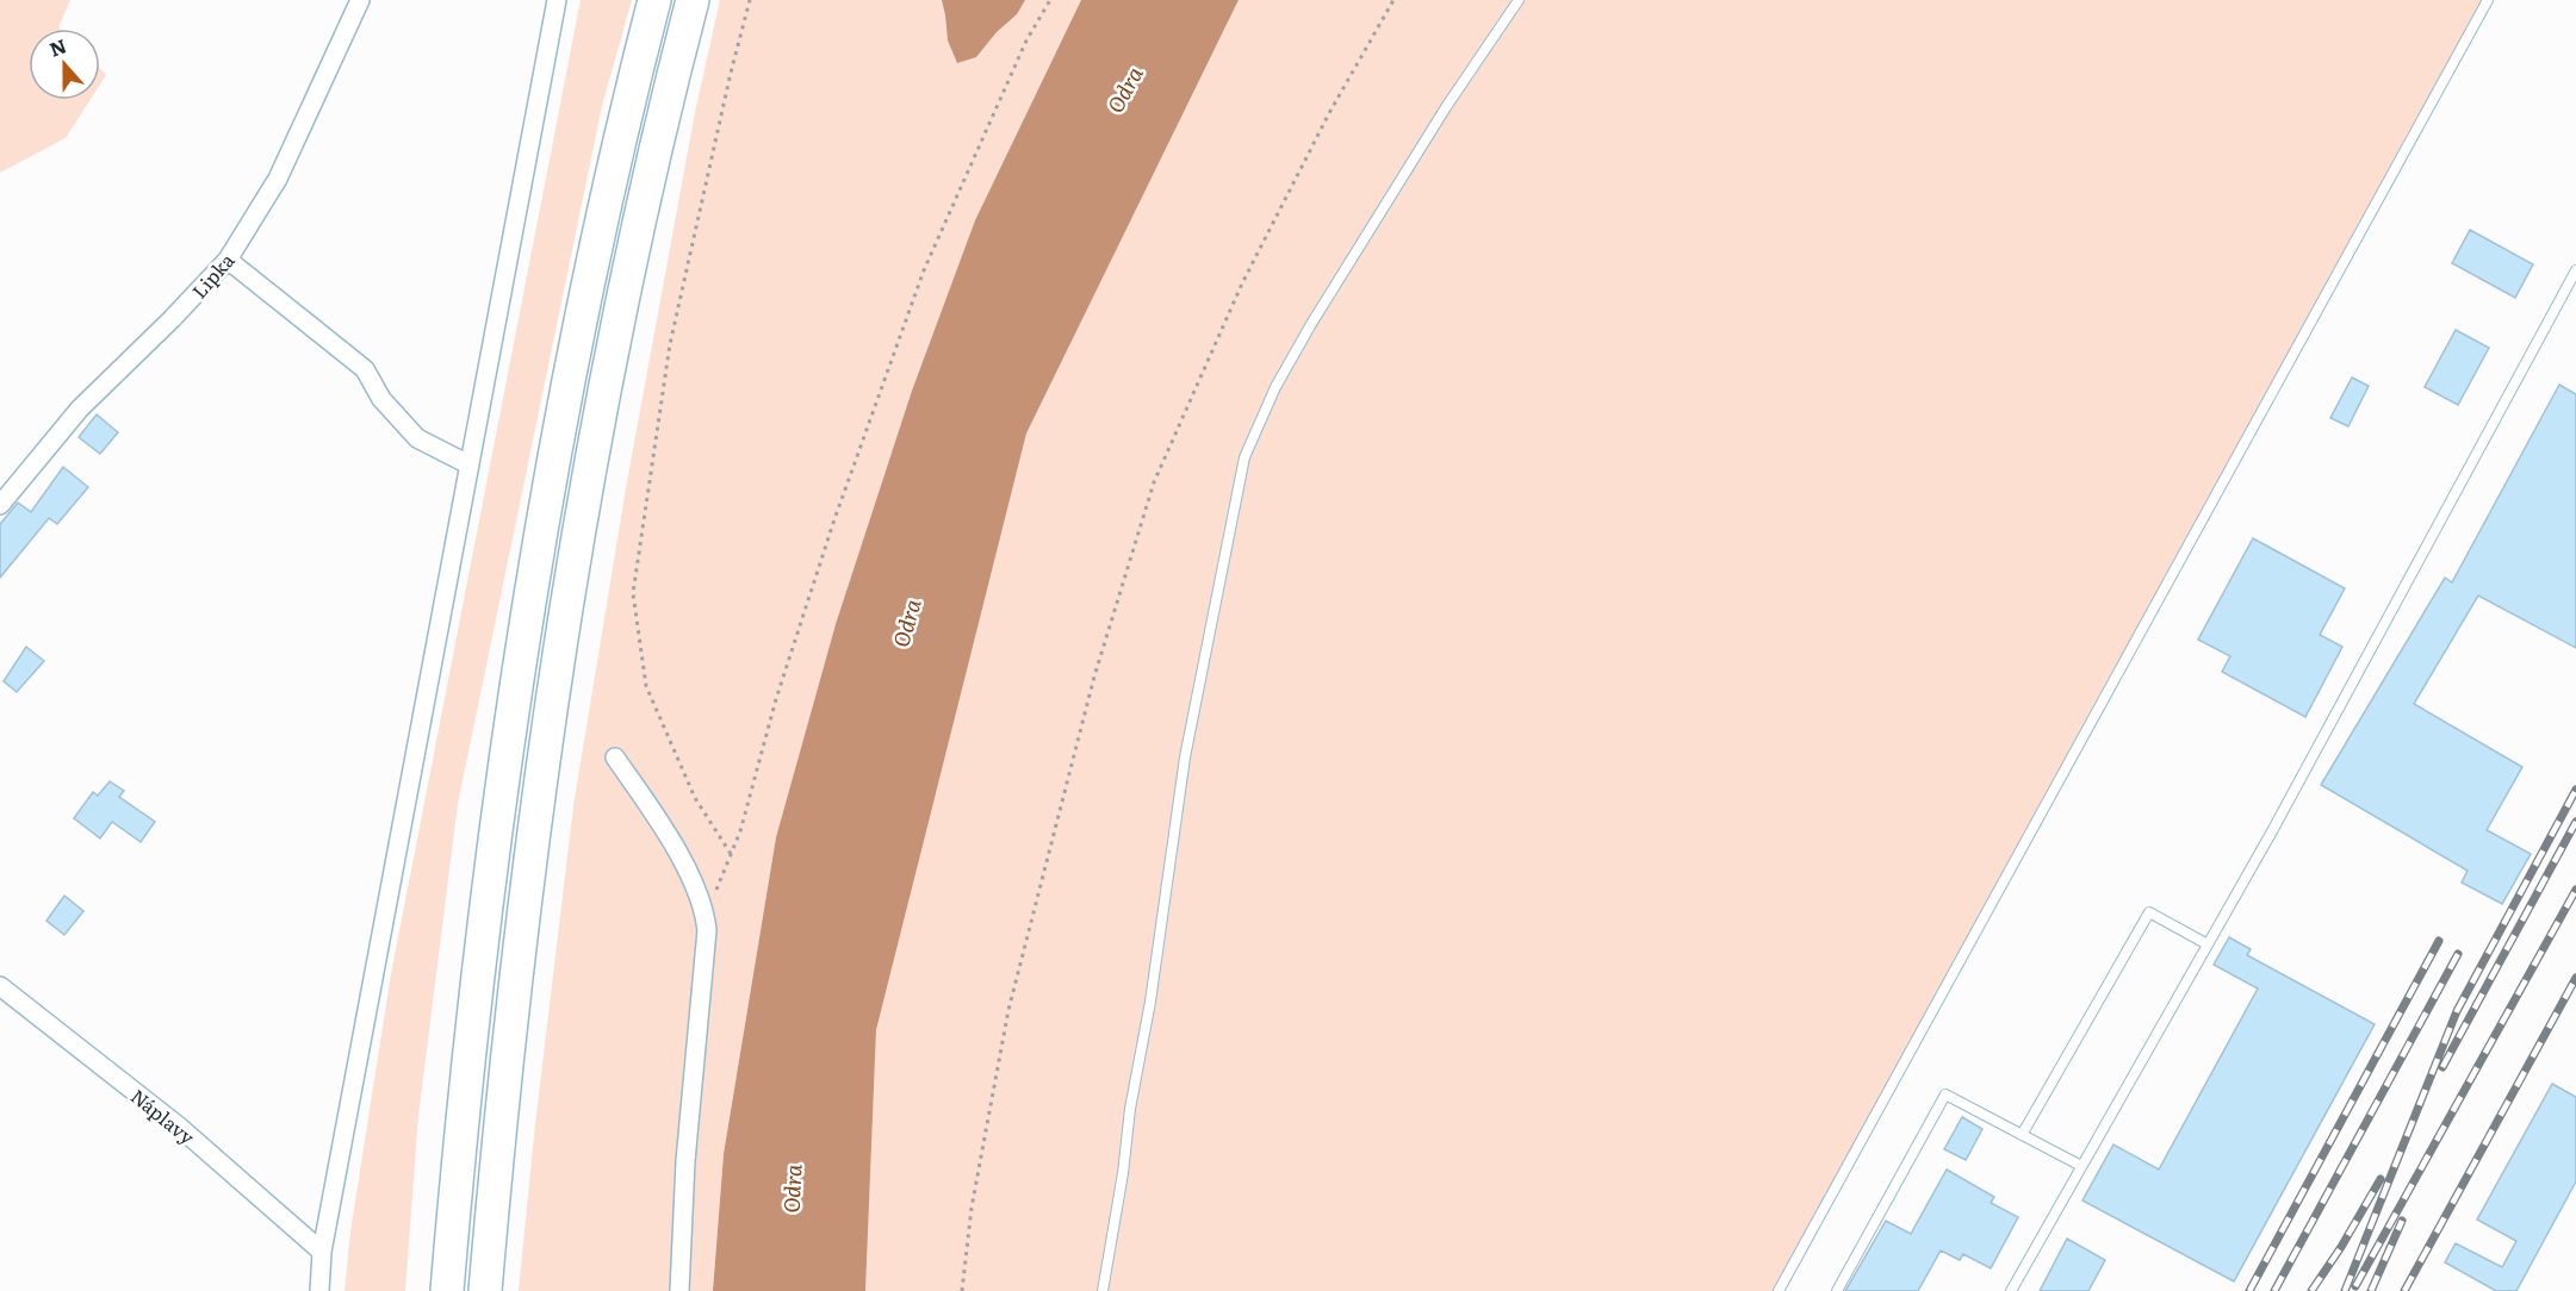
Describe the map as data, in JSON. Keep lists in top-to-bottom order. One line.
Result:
{"streets":{"street":["Lipka","Náplavy"]},"water":["Odra"],"north":"top"}
